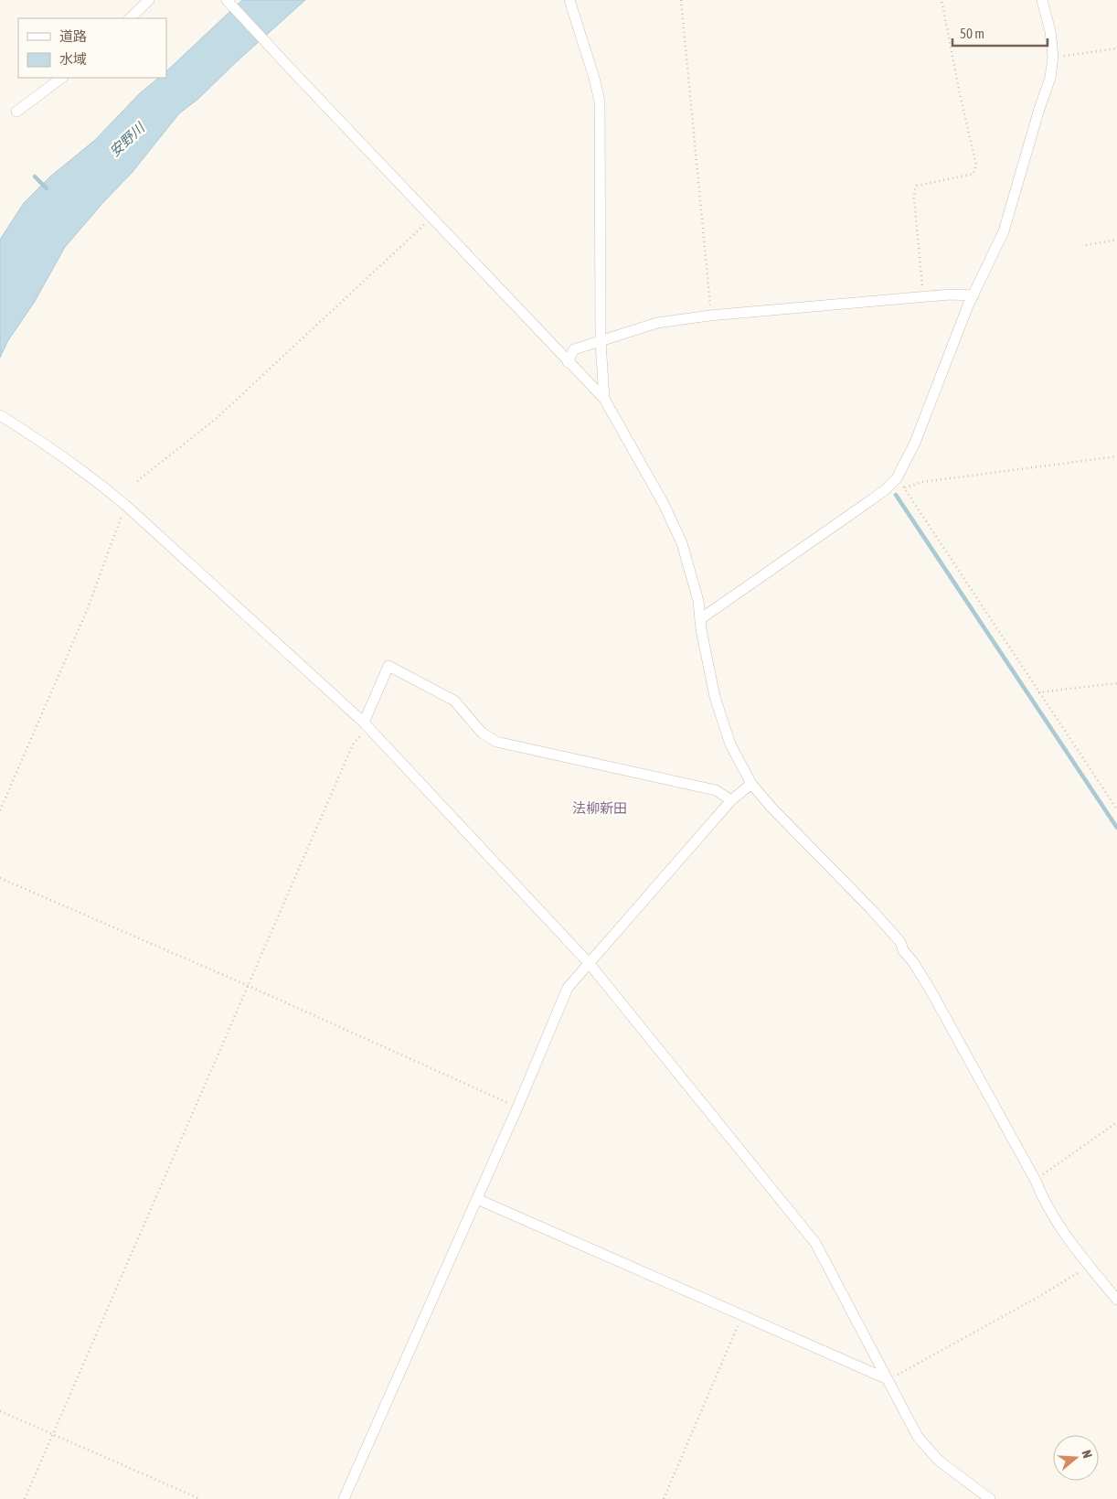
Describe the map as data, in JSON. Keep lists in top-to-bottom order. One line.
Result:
{"districts":["法柳新田"],"water":["安野川"],"legend":["道路","水域"],"scale_bar":"50 m","north":"right"}
